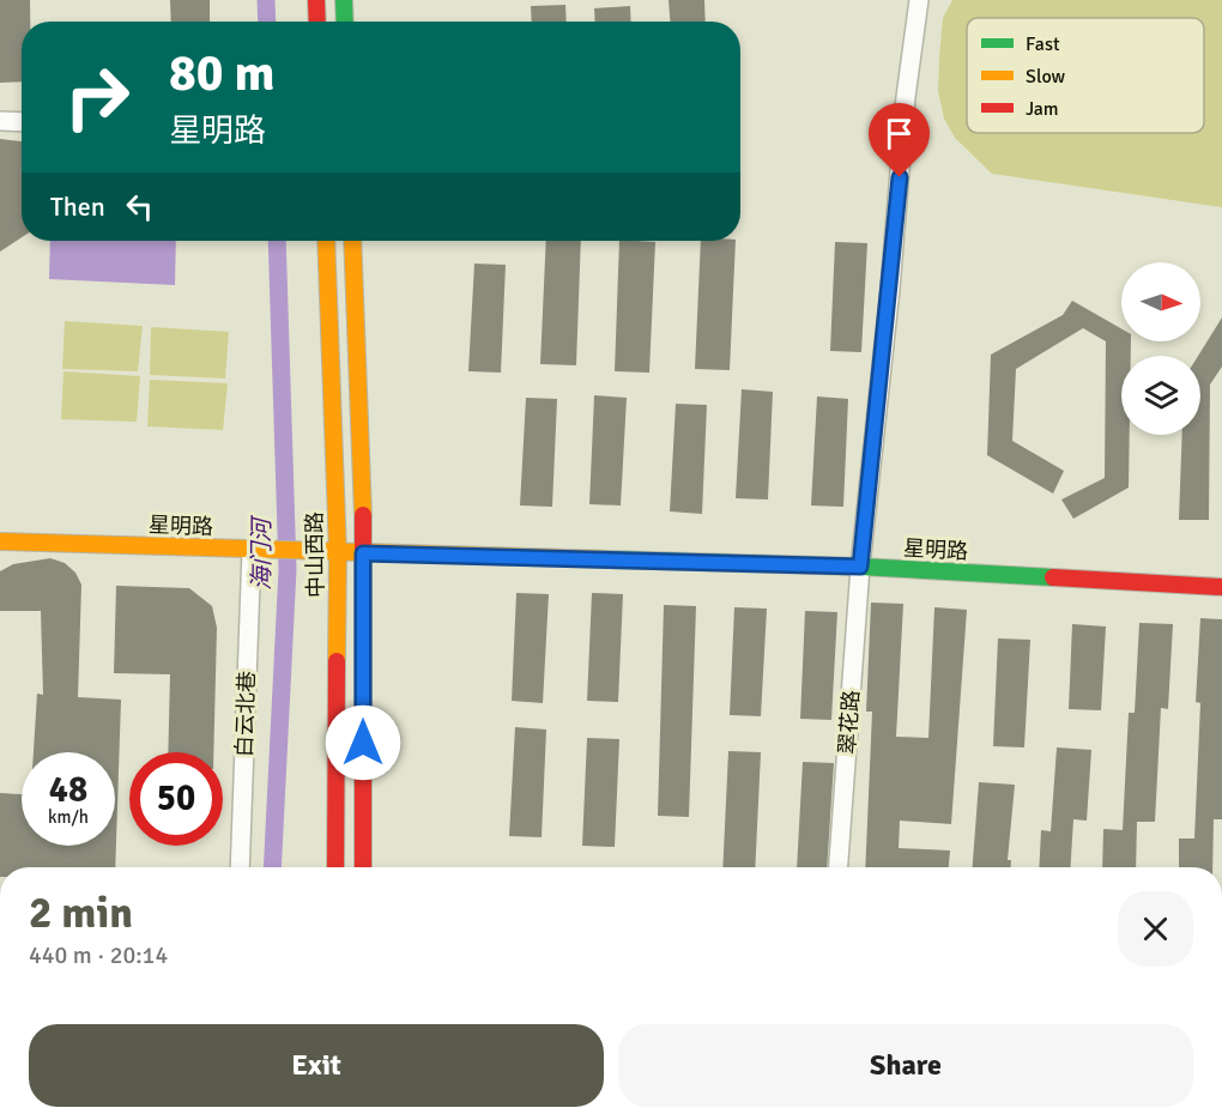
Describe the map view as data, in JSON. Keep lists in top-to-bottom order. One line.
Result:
{"streets":{"main road":["星明路","中山西路"],"street":["白云北巷","翠花路"]},"crossings":[["星明路","中山西路"],["星明路","白云北巷"],["星明路","翠花路"]],"water":["海门河"],"legend":["Fast","Slow","Jam"],"north":"right","page":{"turn":["80 m","星明路"],"then":"Then","speed":"48 km/h","limit":"50","heading":["2 min","440 m · 20:14"],"buttons":["Exit","Share"]}}
